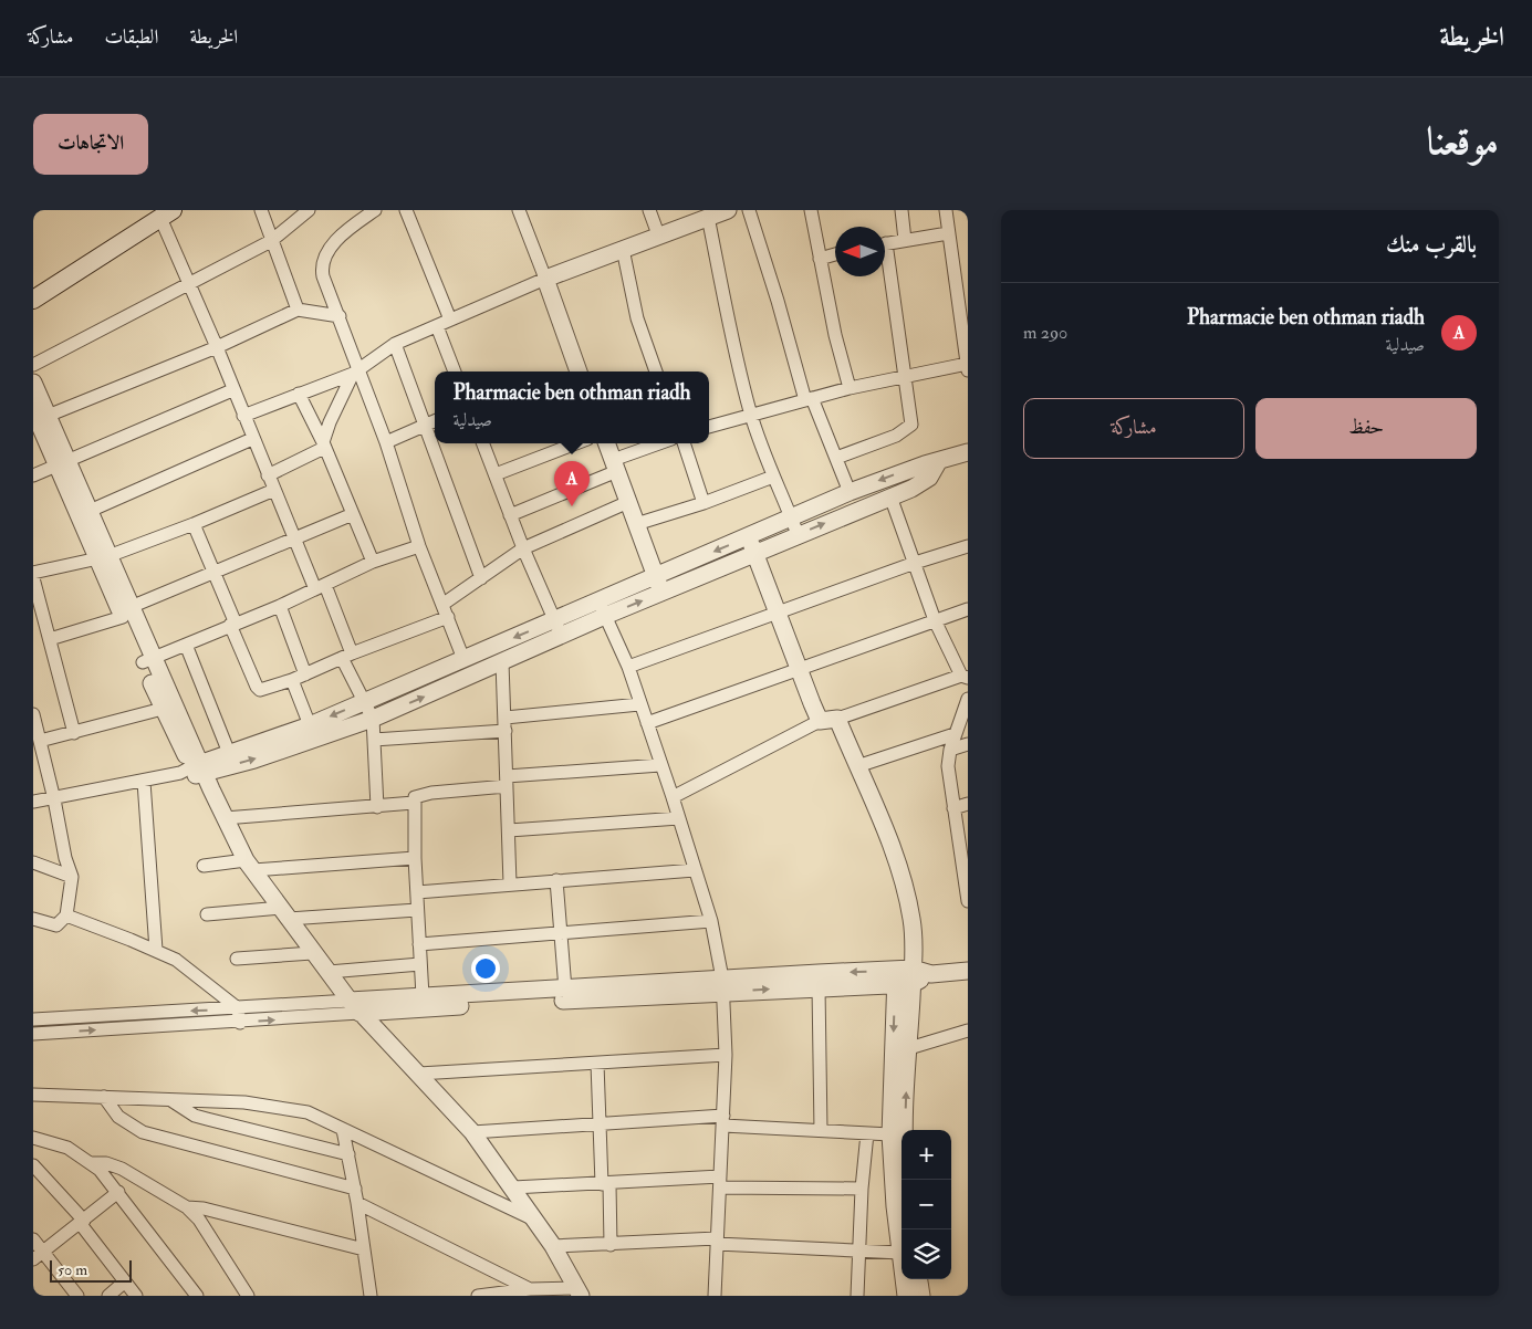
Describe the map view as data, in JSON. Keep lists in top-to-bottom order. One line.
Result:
{"scale_bar":"50 m","north":"left","page":{"header":"الخريطة","nav":["الخريطة","الطبقات","مشاركة"],"title":"موقعنا","buttons":["الاتجاهات",["حفظ","مشاركة"]],"heading":"بالقرب منك","list":[{"mark":"A","name":"Pharmacie ben othman riadh","note":"صيدلية","value":"290 m"}],"popup":["Pharmacie ben othman riadh","صيدلية"],"pins":"A","map_buttons":["+","−"],"scale":"50 m"}}
